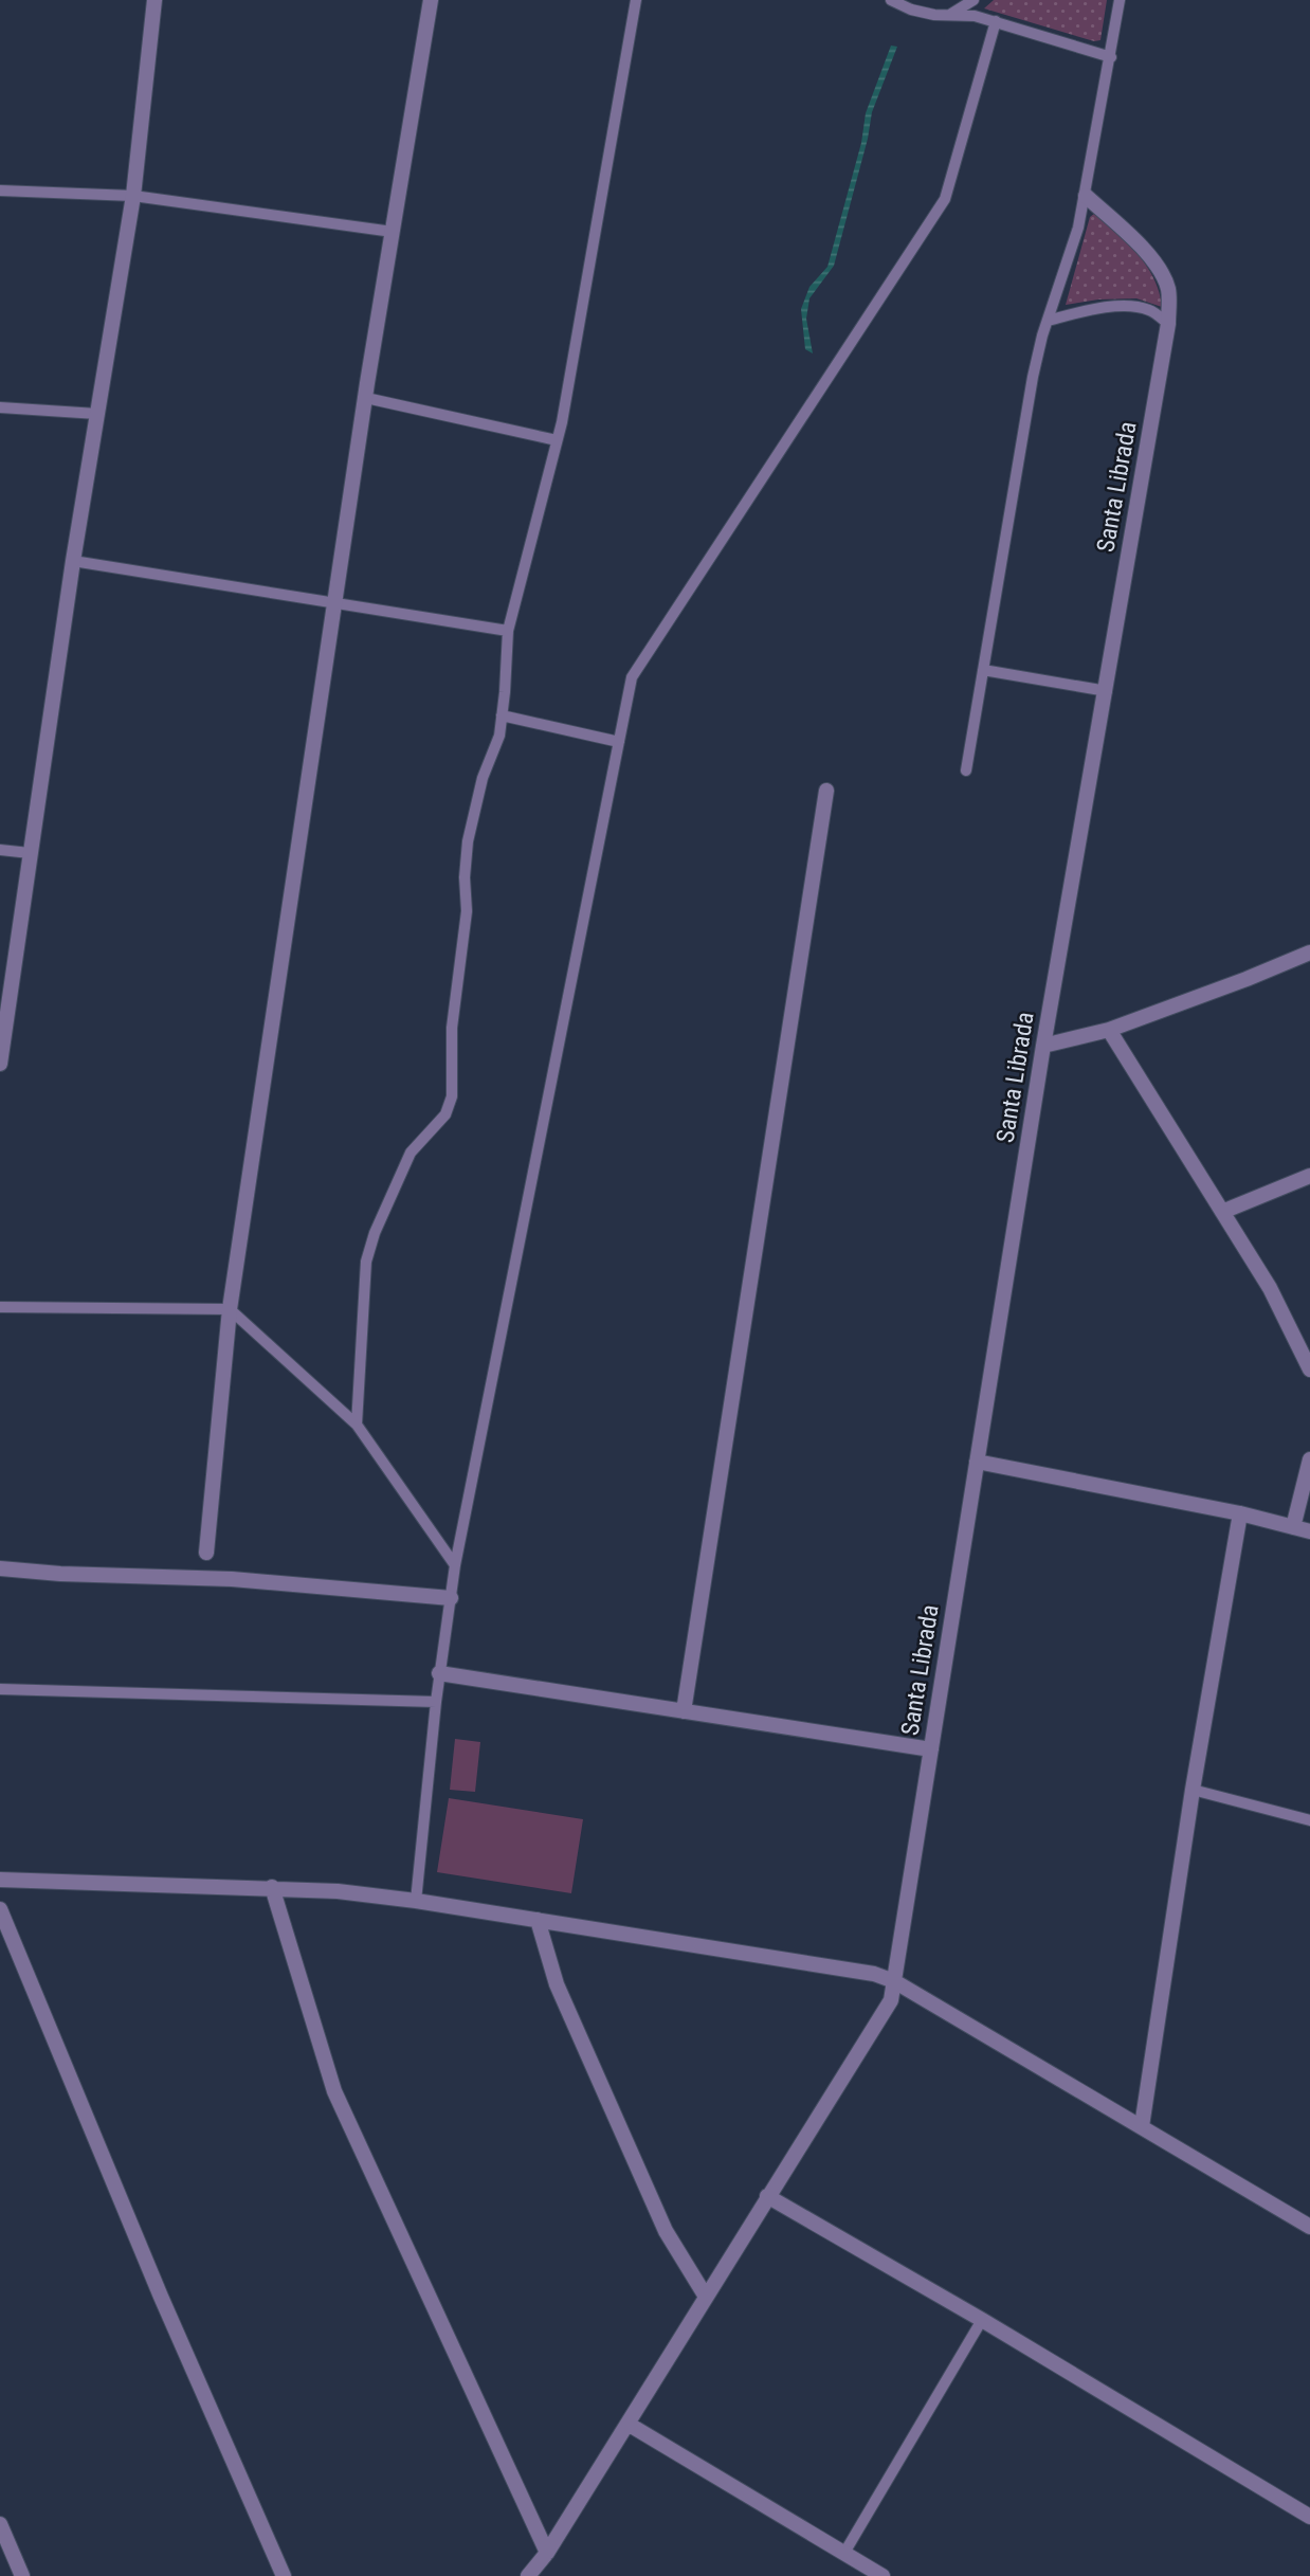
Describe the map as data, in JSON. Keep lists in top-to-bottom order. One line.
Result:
{"streets":{"street":["Santa Librada"]}}
